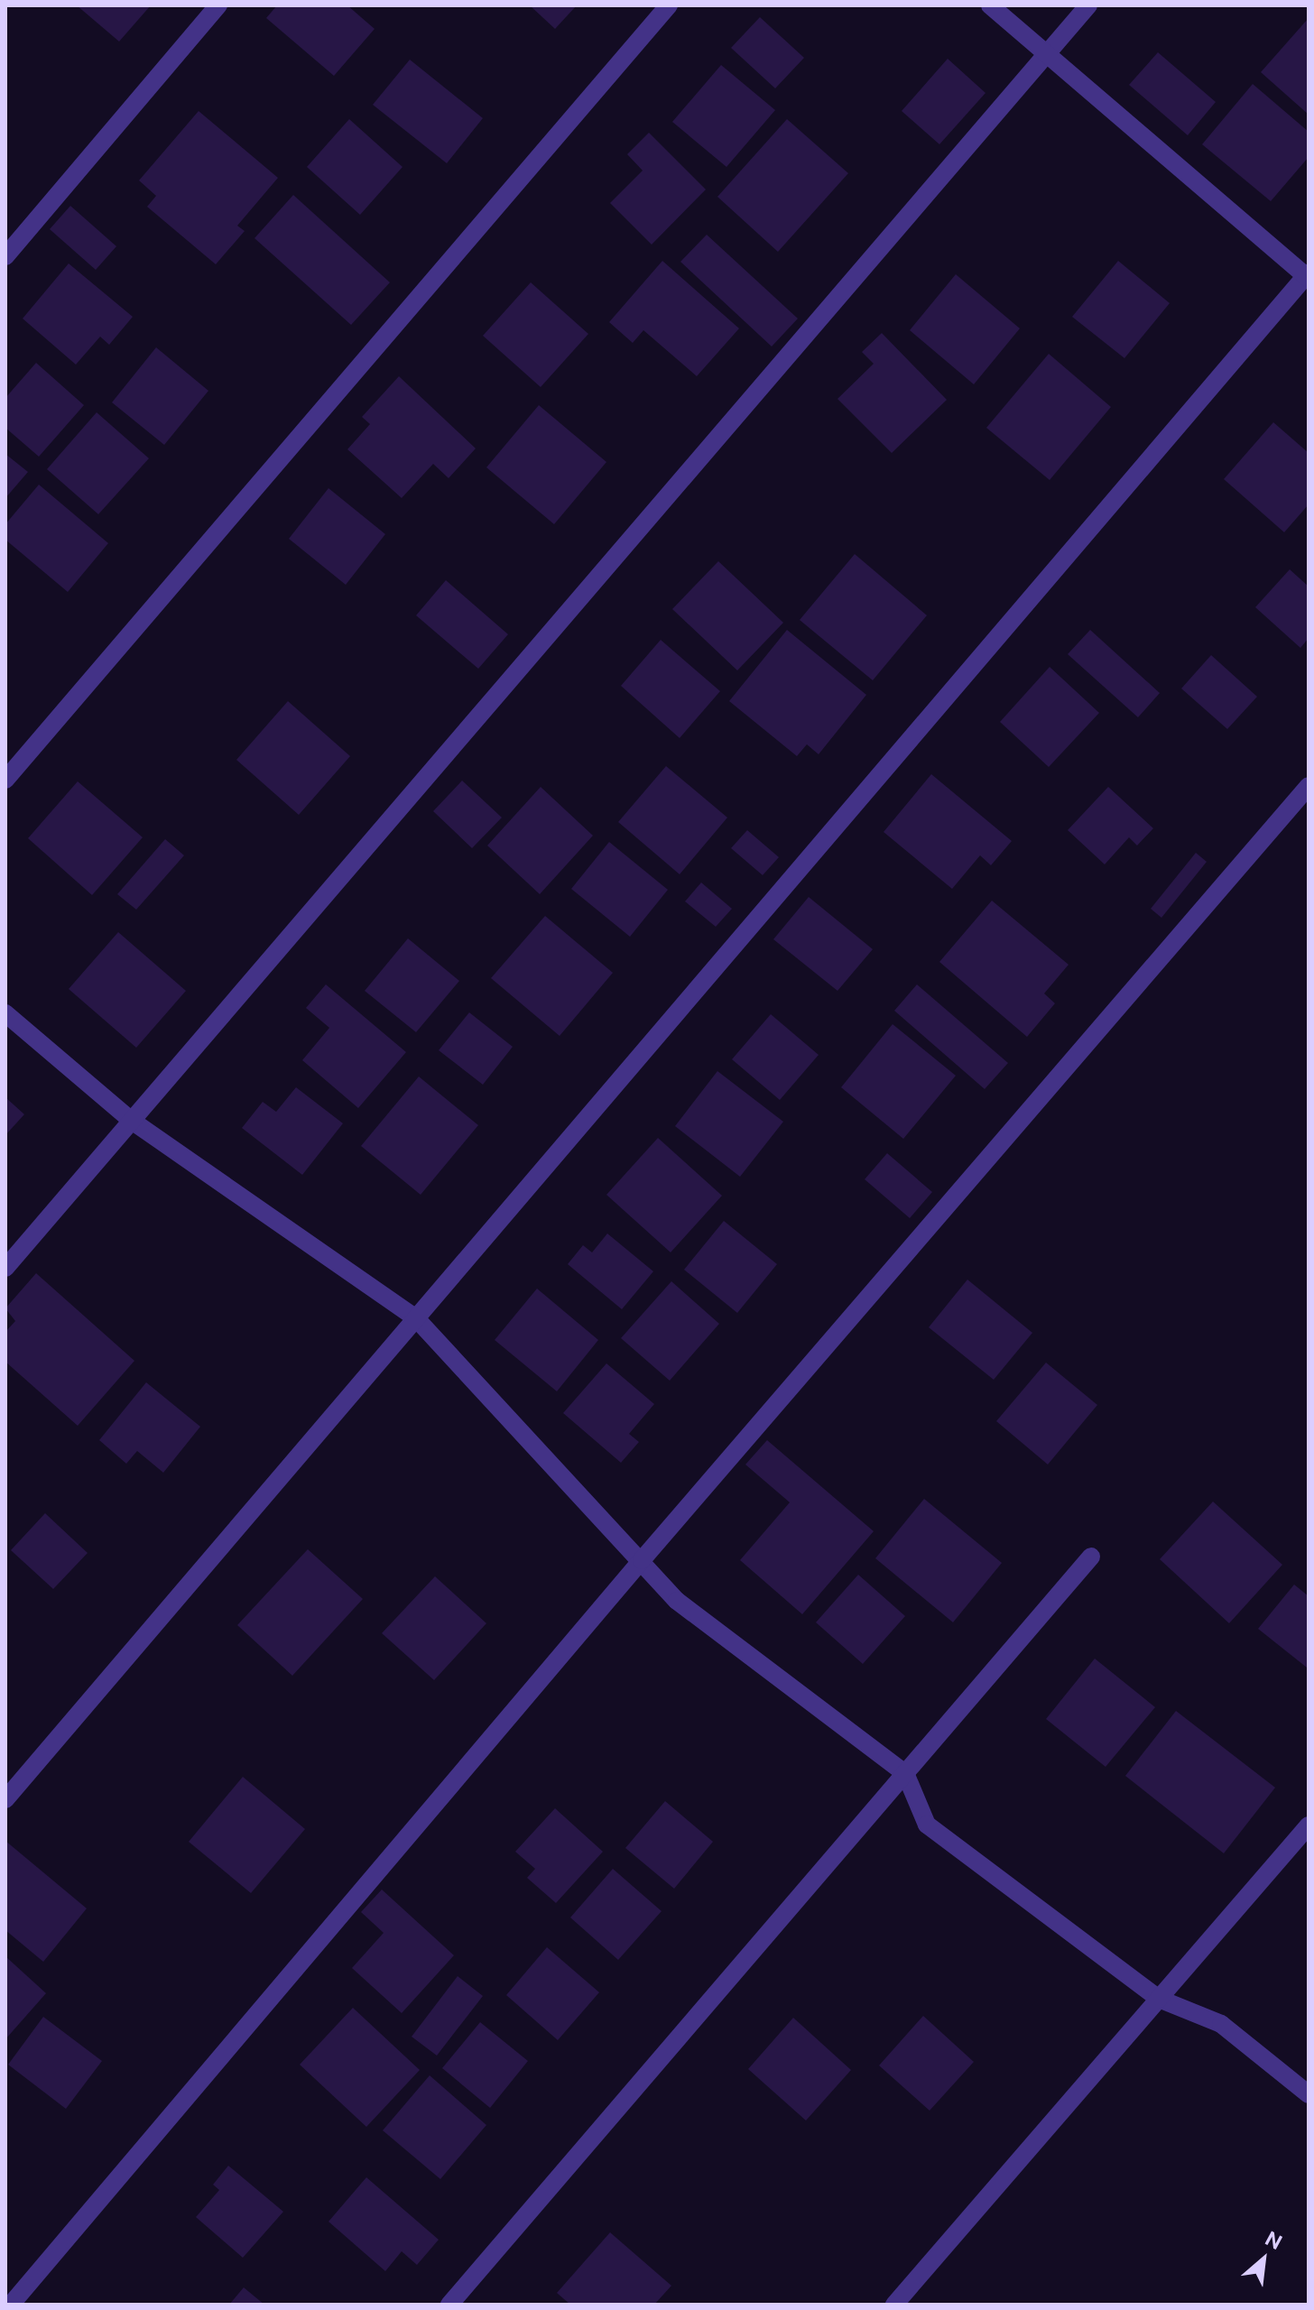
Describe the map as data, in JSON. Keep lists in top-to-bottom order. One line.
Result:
{"north":"top right"}
